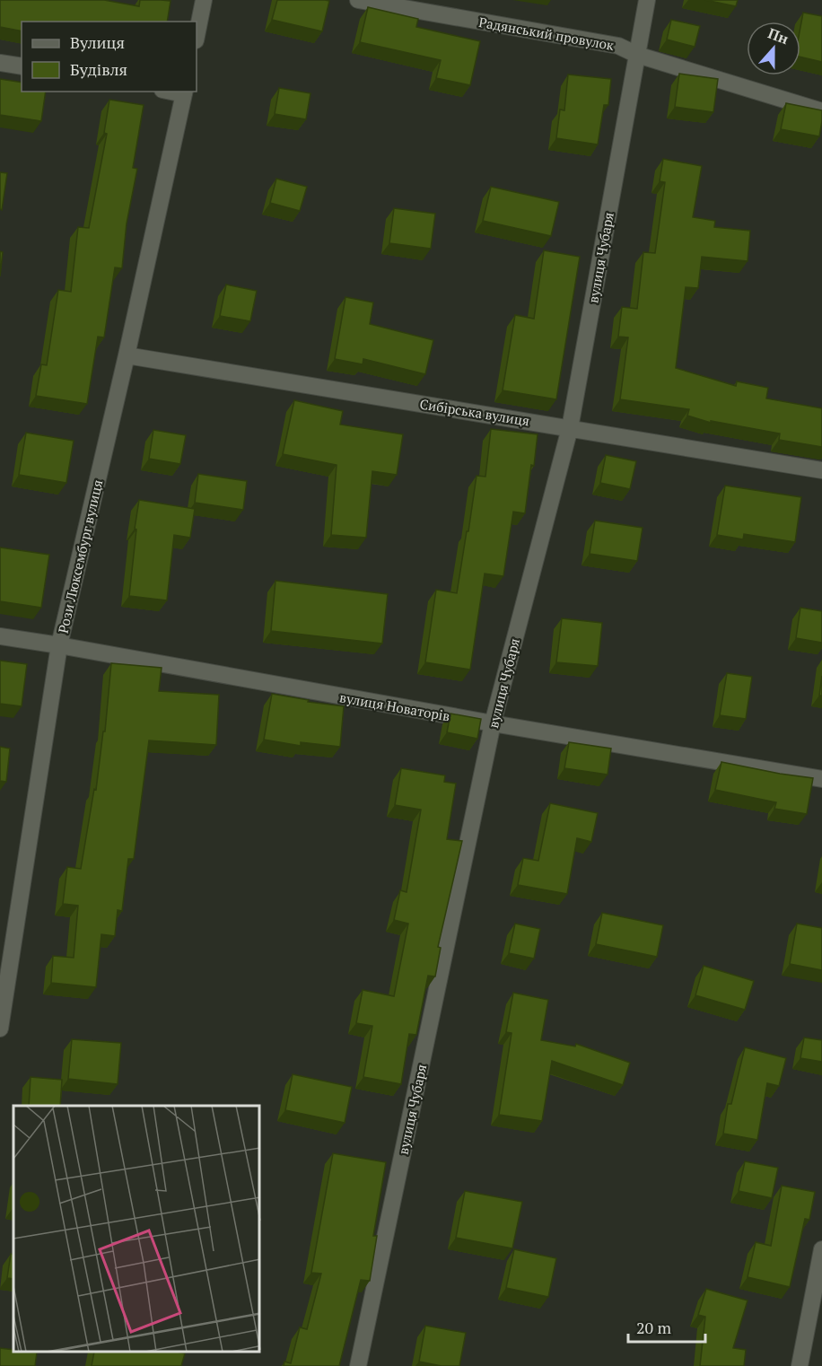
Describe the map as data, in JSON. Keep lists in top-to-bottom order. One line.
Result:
{"streets":{"street":["Радянський провулок","вулиця Чубаря","Сибірська вулиця","Рози Люксембург вулиця","вулиця Новаторів"]},"crossings":[["Радянський провулок","вулиця Чубаря"],["вулиця Чубаря","Сибірська вулиця"],["вулиця Чубаря","вулиця Новаторів"],["Сибірська вулиця","Рози Люксембург вулиця"],["Рози Люксембург вулиця","вулиця Новаторів"]],"legend":["Вулиця","Будівля"],"scale_bar":"20 m","north":"top"}
